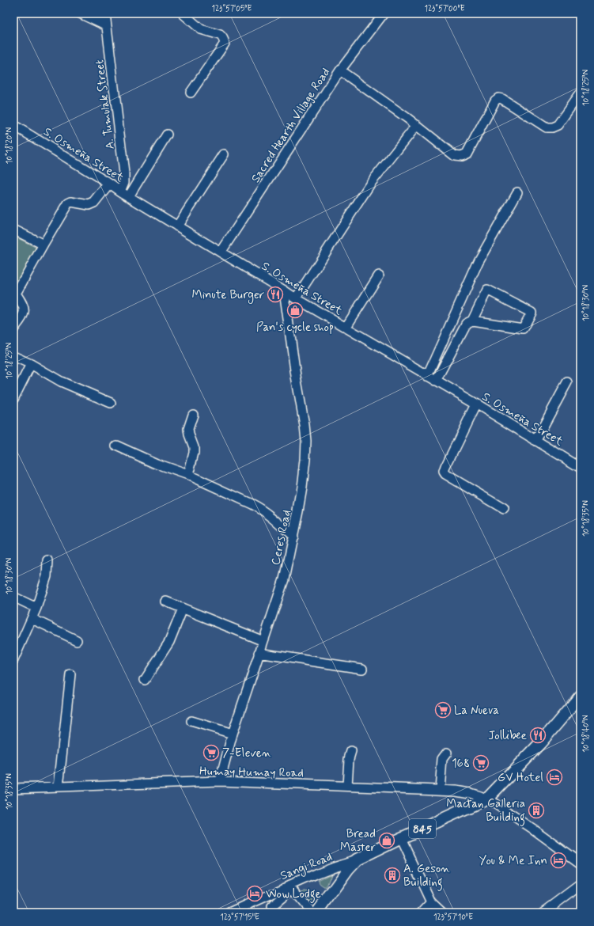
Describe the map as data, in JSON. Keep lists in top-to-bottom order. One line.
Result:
{"streets":{"main road":["845"],"street":["A. Tumulak Street","Sacred Hearth Village Road","S. Osmeña Street","Ceres Road","Humay Humay Road","Sangi Road"]},"crossings":[["A. Tumulak Street","S. Osmeña Street"],["Sacred Hearth Village Road","S. Osmeña Street"],["S. Osmeña Street","Ceres Road"],["Ceres Road","Humay Humay Road"],["Humay Humay Road","845"],["845","Sangi Road"]],"places":{"restaurant":["Minute Burger","Jollibee"],"shop":["Pan's cycle shop","Bread Master"],"supermarket":["La Nueva","7-Eleven","168"],"hotel":["GV Hotel","You & Me Inn","Wow Lodge"],"building":["Mactan Galleria Building","A. Geson Building"]},"coordinates":["123°57'05\"E","123°57'00\"E","10°18'25\"N","10°18'20\"N","10°18'30\"N","10°18'35\"N","10°18'40\"N","123°57'15\"E","123°57'10\"E"]}
